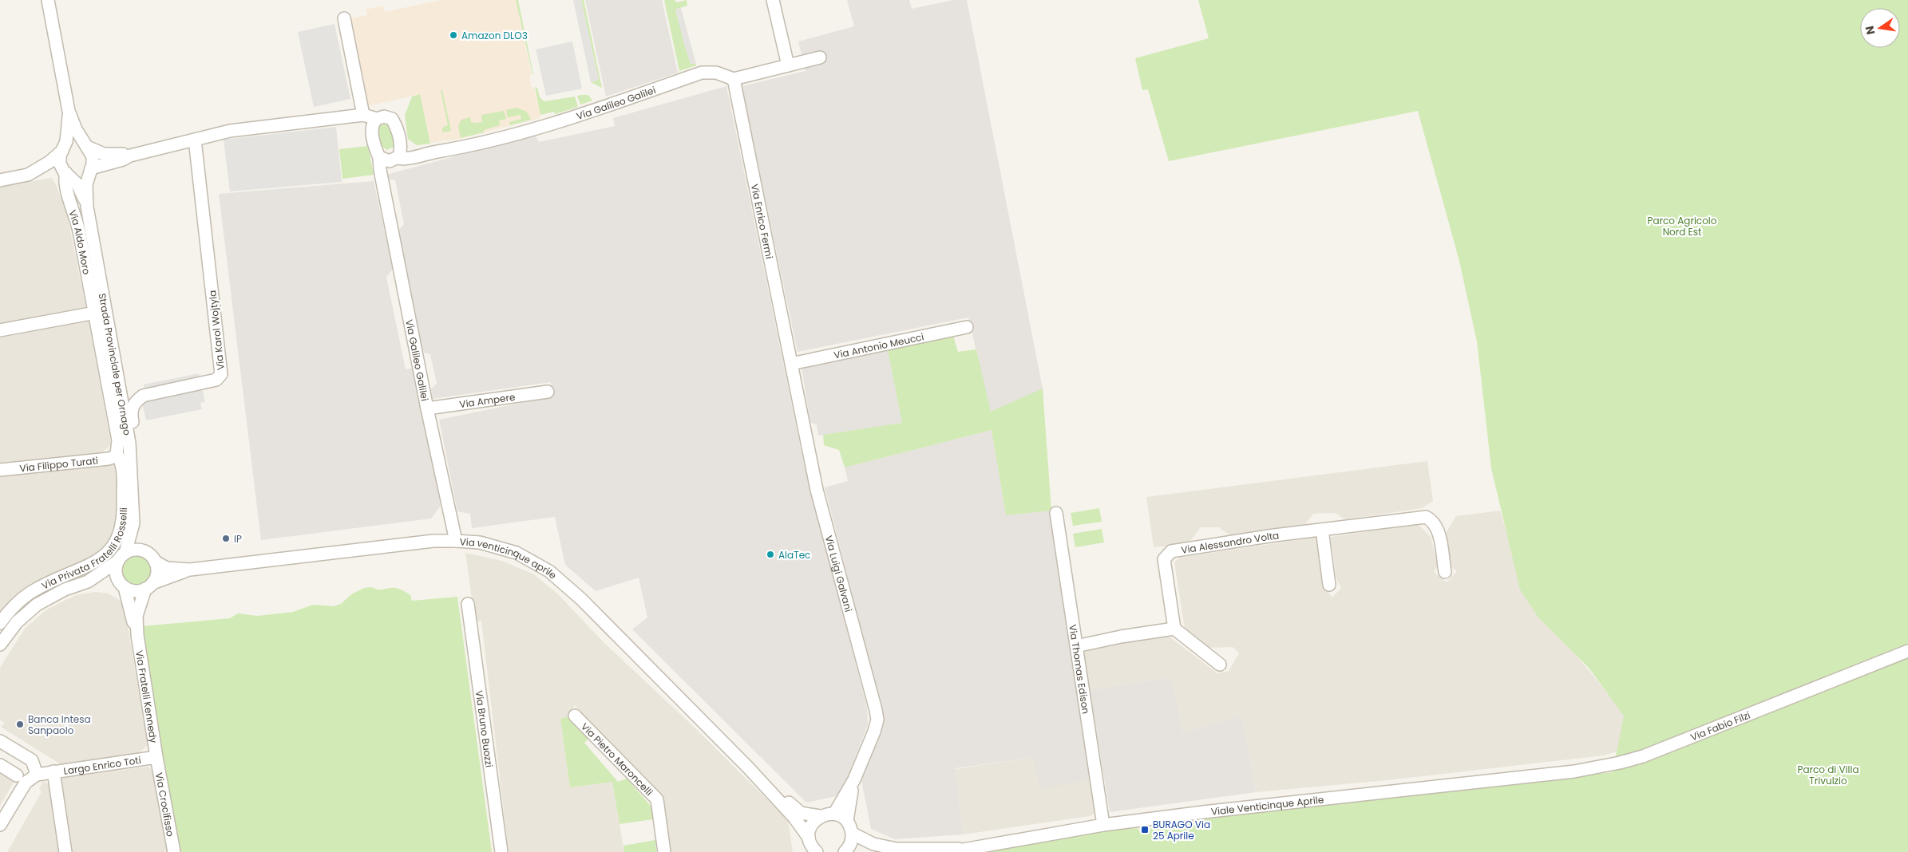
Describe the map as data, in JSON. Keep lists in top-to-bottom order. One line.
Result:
{"streets":{"street":["Via Galileo Galilei","Via Enrico Fermi","Via Aldo Moro","Via Karol Wojtyla","Via Antonio Meucci","Strada Provinciale per Ornago","Via Ampere","Via Filippo Turati","Via Alessandro Volta","Via Privata Fratelli Rosselli","Via venticinque aprile","Via Luigi Galvani","Via Thomas Edison","Via Fratelli Kennedy","Via Fabio Filzi","Via Bruno Buozzi","Via Pietro Maroncelli","Largo Enrico Toti","Via Crocifisso","Viale Venticinque Aprile"]},"crossings":[["Via Galileo Galilei","Via Enrico Fermi"],["Via Galileo Galilei","Via Ampere"],["Via Galileo Galilei","Via venticinque aprile"],["Via Enrico Fermi","Via Antonio Meucci"],["Via Enrico Fermi","Via Luigi Galvani"],["Via Aldo Moro","Strada Provinciale per Ornago"],["Via Aldo Moro","Via Filippo Turati"],["Via Aldo Moro","Via Privata Fratelli Rosselli"],["Via Karol Wojtyla","Strada Provinciale per Ornago"],["Via Antonio Meucci","Via Luigi Galvani"],["Strada Provinciale per Ornago","Via venticinque aprile"],["Strada Provinciale per Ornago","Via Fratelli Kennedy"],["Via Filippo Turati","Via Privata Fratelli Rosselli"],["Via venticinque aprile","Via Fratelli Kennedy"],["Via Thomas Edison","Viale Venticinque Aprile"],["Via Fratelli Kennedy","Largo Enrico Toti"],["Via Fratelli Kennedy","Via Crocifisso"],["Via Fabio Filzi","Viale Venticinque Aprile"],["Largo Enrico Toti","Via Crocifisso"]],"parks":["Parco Agricolo Nord Est","Parco di Villa Trivulzio"],"places":{"other":["Amazon DLO3","IP","AlaTec","Banca Intesa Sanpaolo"],"transit":["BURAGO Via 25 Aprile"]},"north":"left"}
